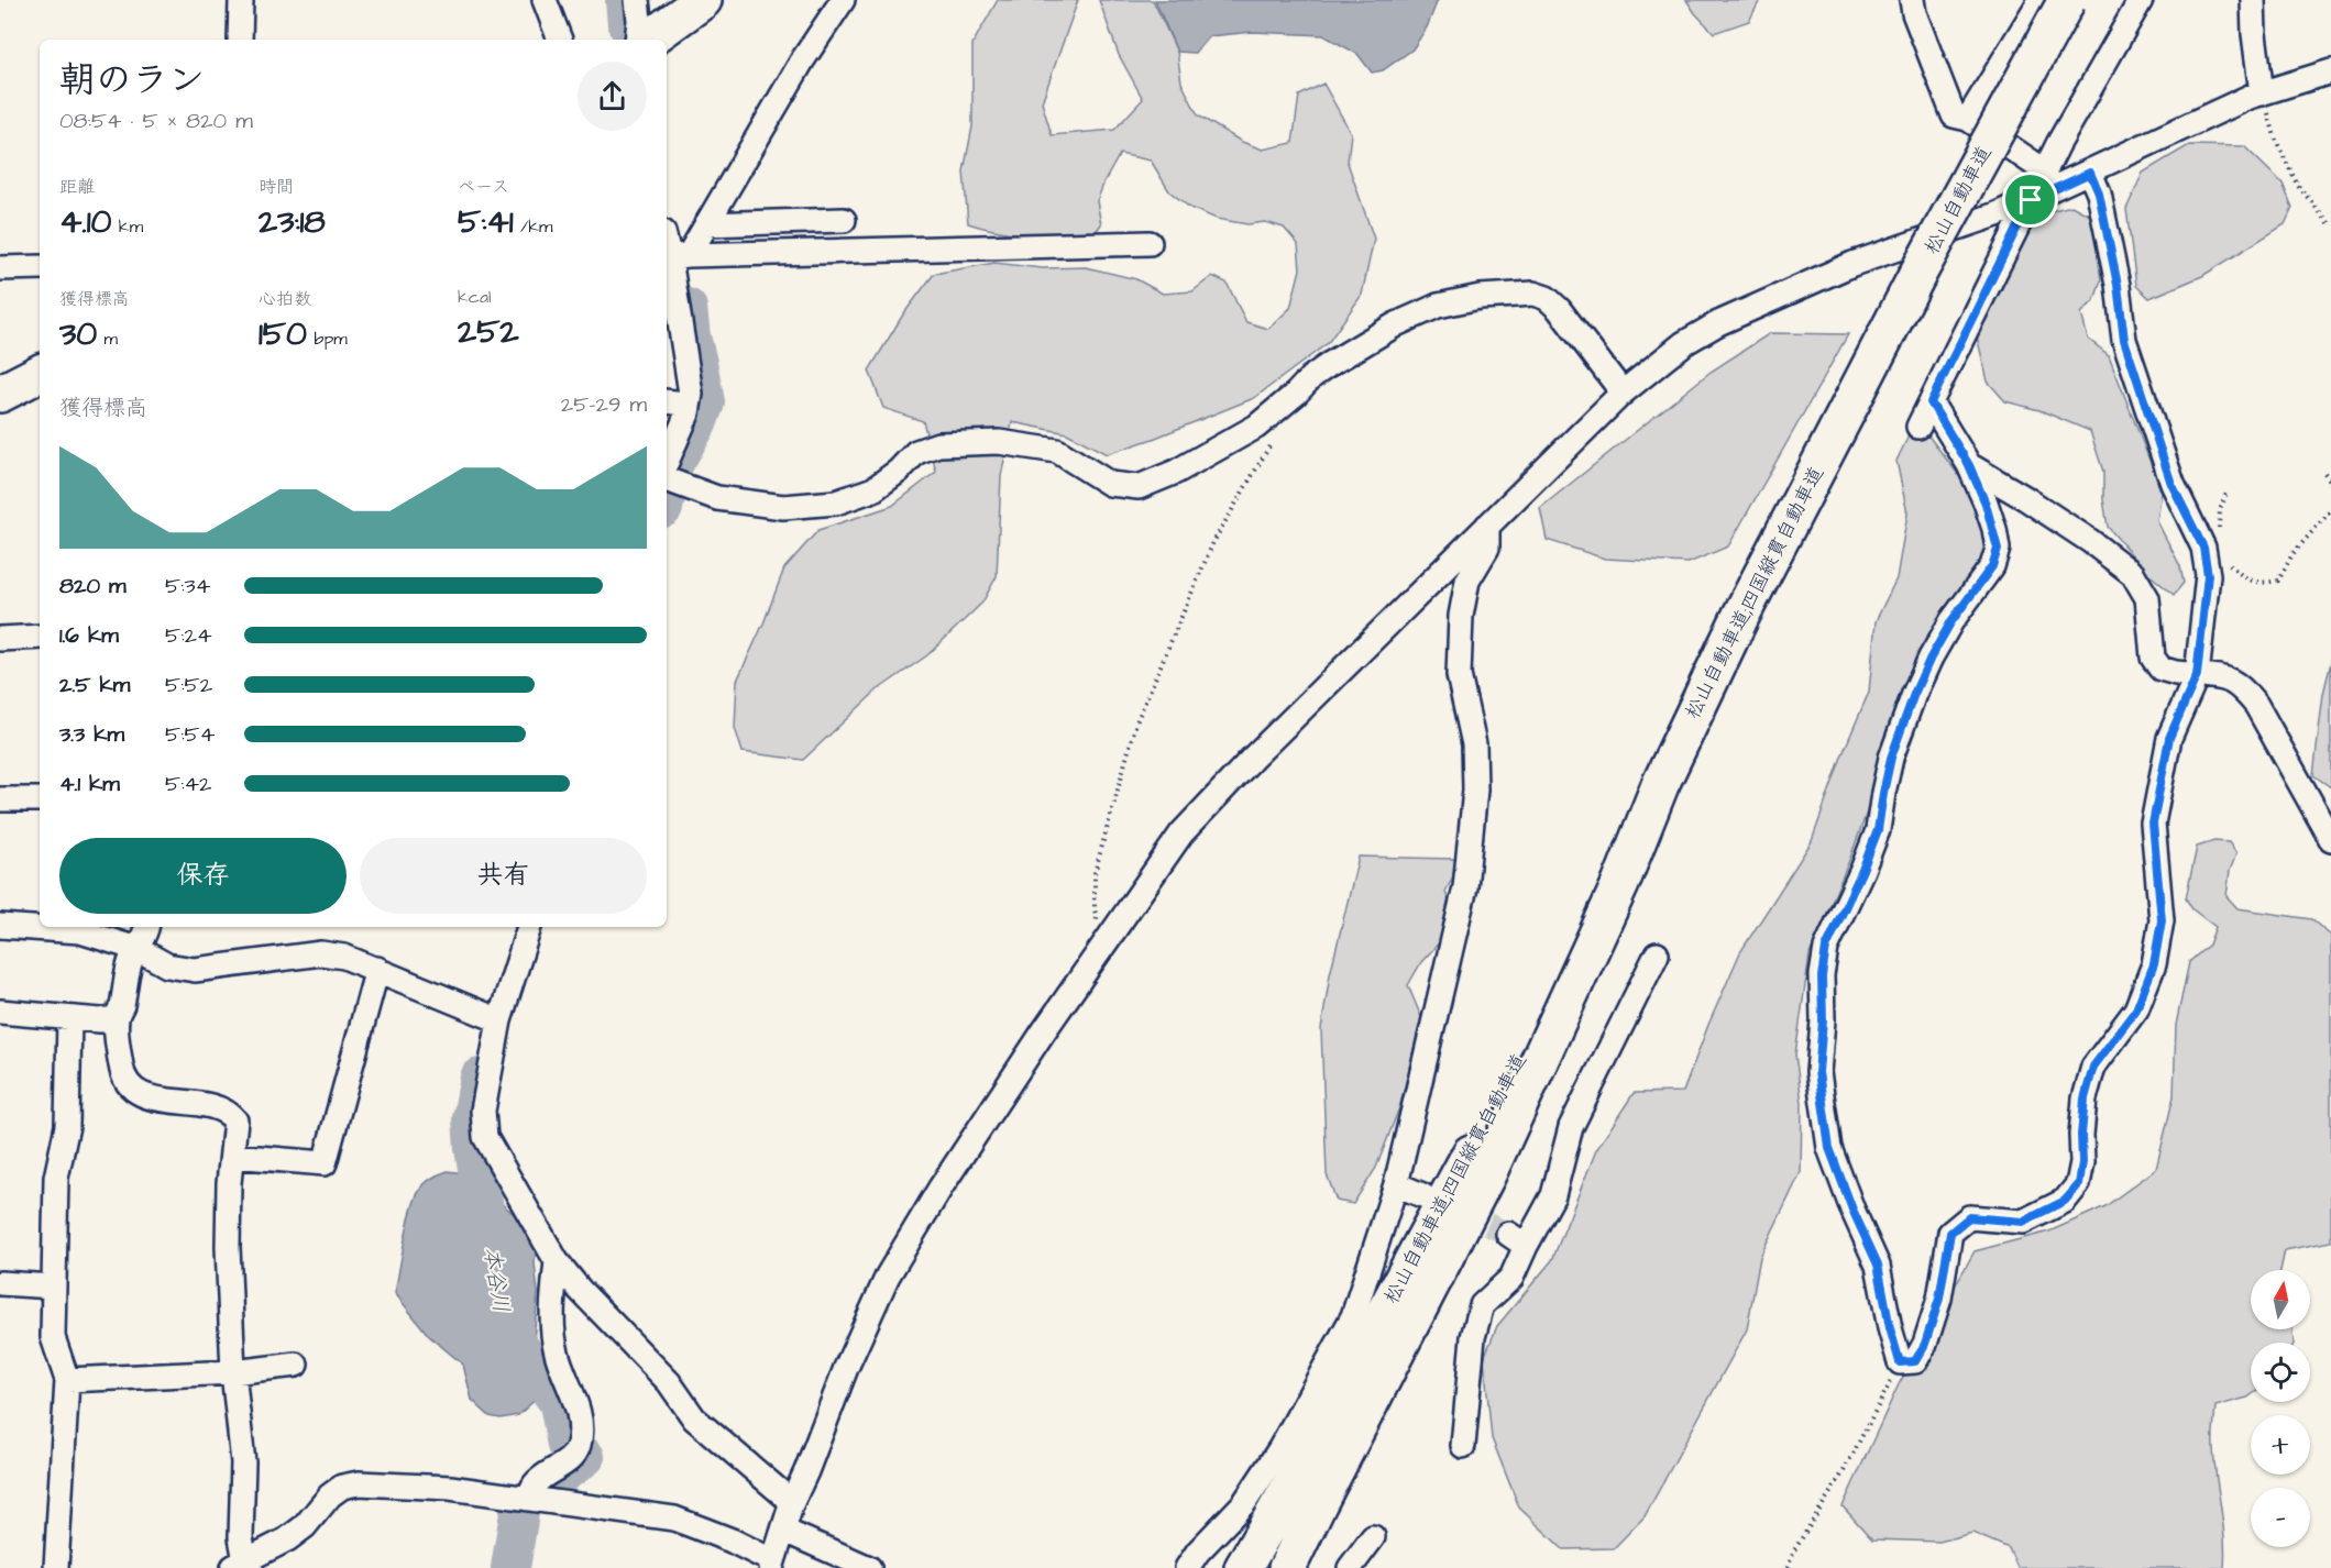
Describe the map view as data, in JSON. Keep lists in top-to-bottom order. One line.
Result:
{"streets":{"main road":["松山自動車道","松山自動車道;四国縦貫自動車道"]},"crossings":[["松山自動車道","松山自動車道;四国縦貫自動車道"]],"water":["本谷川"],"north":"top","page":{"heading":["朝のラン","08:54 · 5 × 820 m"],"stats":[["距離","4.10 km"],["時間","23:18"],["ペース","5:41 /km"],["獲得標高","30 m"],["心拍数","150 bpm"],["kcal","252"]],"chart":["獲得標高","25–29 m"],"list":[{"name":"820 m","note":"5:34"},{"name":"1.6 km","note":"5:24"},{"name":"2.5 km","note":"5:52"},{"name":"3.3 km","note":"5:54"},{"name":"4.1 km","note":"5:42"}],"buttons":["保存","共有"],"map_buttons":["+","−"]}}
